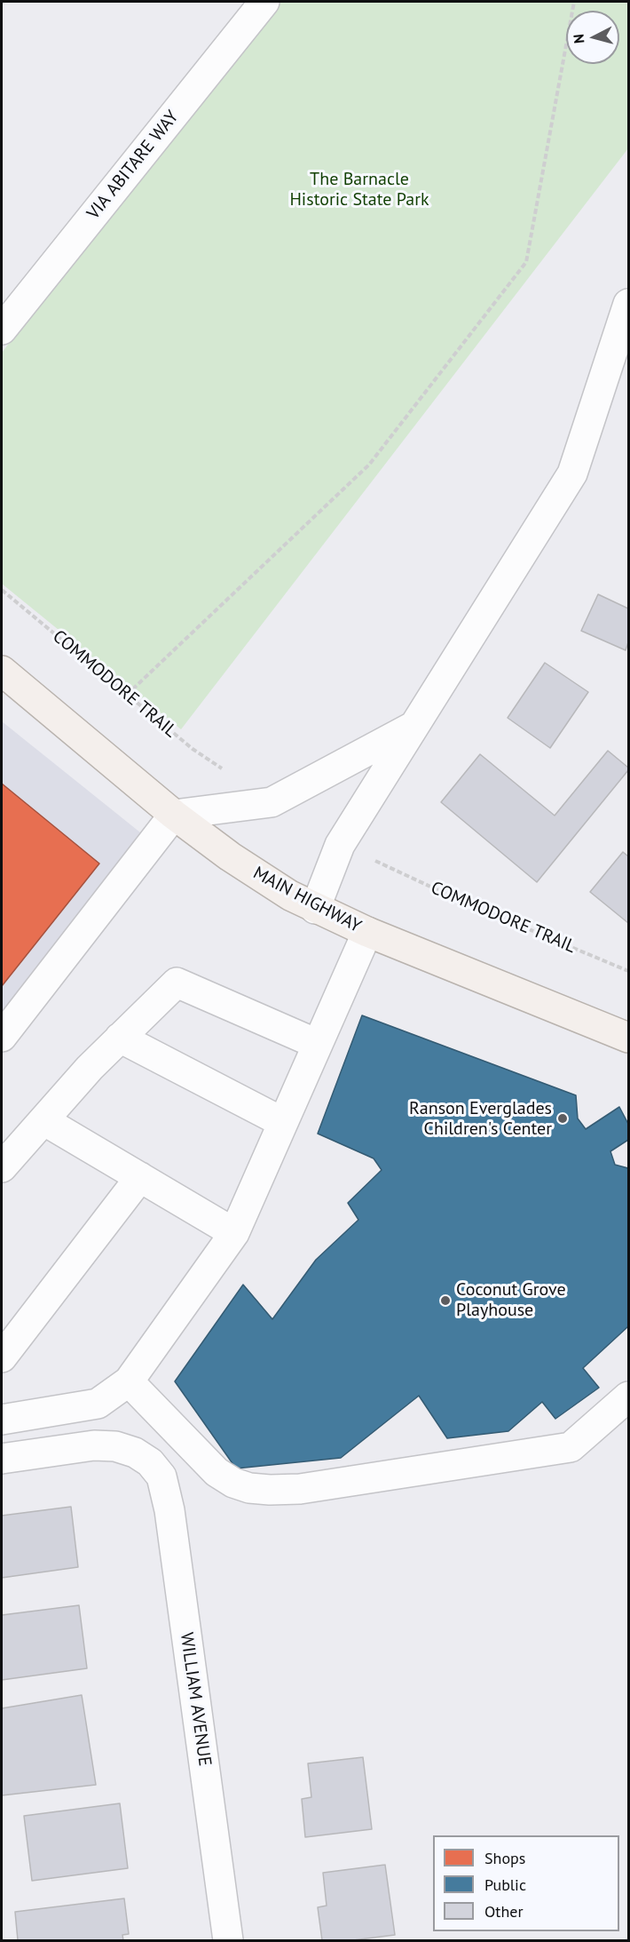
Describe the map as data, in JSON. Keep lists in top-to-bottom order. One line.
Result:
{"streets":{"main road":["MAIN HIGHWAY"],"street":["VIA ABITARE WAY","WILLIAM AVENUE"],"path":["COMMODORE TRAIL"]},"parks":["The Barnacle Historic State Park"],"places":["Ranson Everglades Children's Center","Coconut Grove Playhouse"],"legend":["Shops","Public","Other"],"north":"left"}
